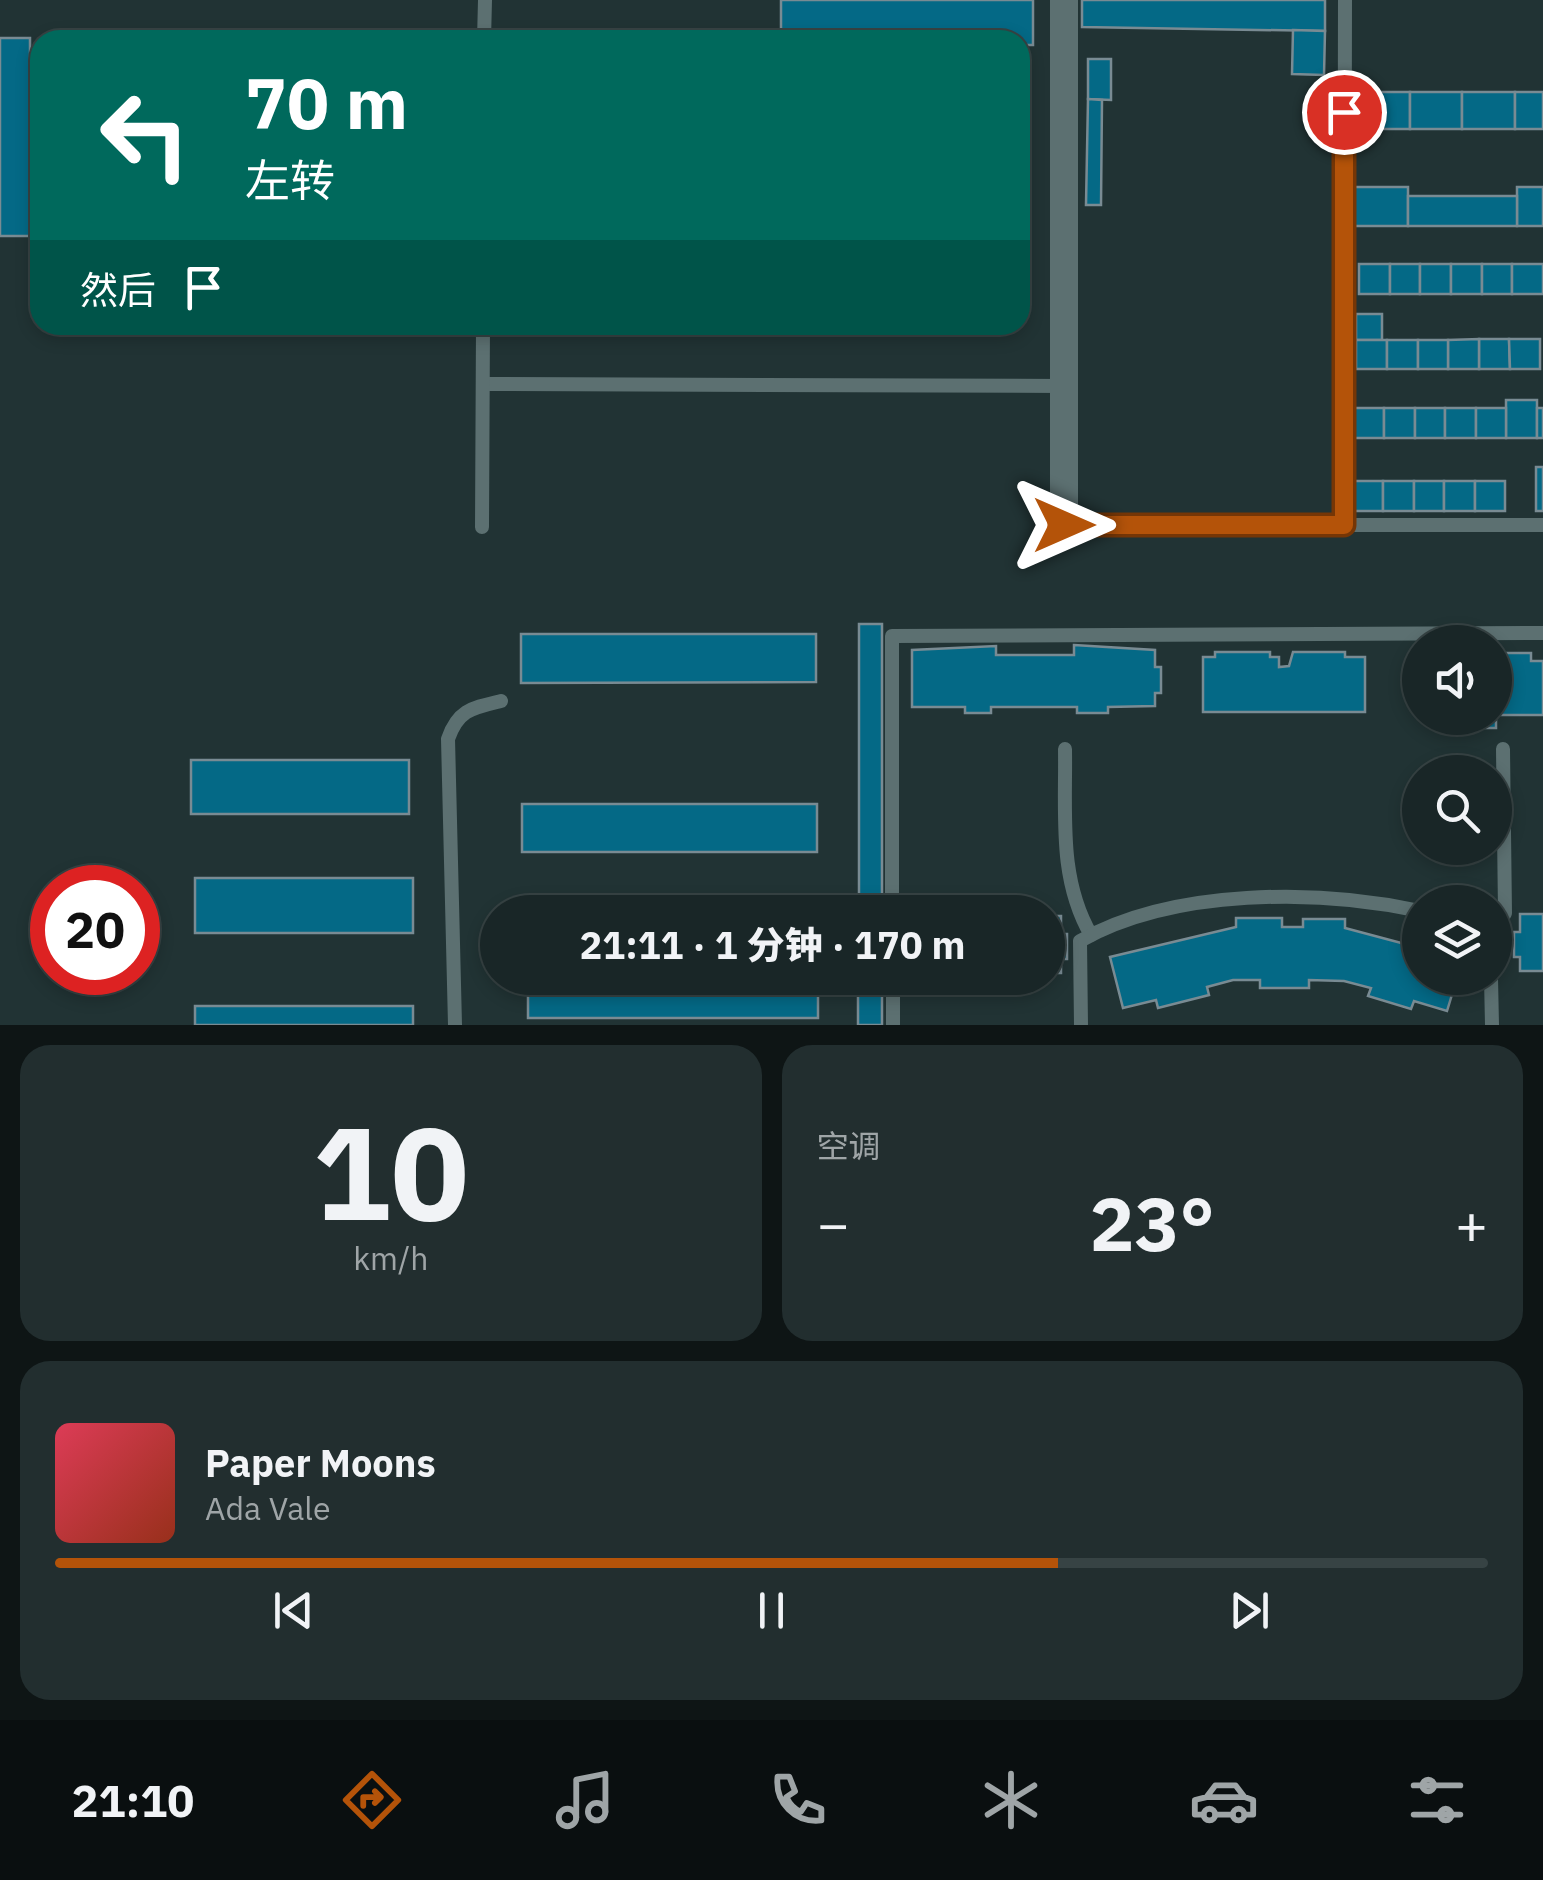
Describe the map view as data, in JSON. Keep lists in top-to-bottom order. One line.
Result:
{"page":{"turn":["70 m","左转"],"then":"然后","limit":"20","trip":"21:11 · 1 分钟 · 170 m","tile":[["10","km/h"],"空调"],"heat":["−","23°","+"],"song":["Paper Moons","Ada Vale"],"tabs":"21:10"}}
